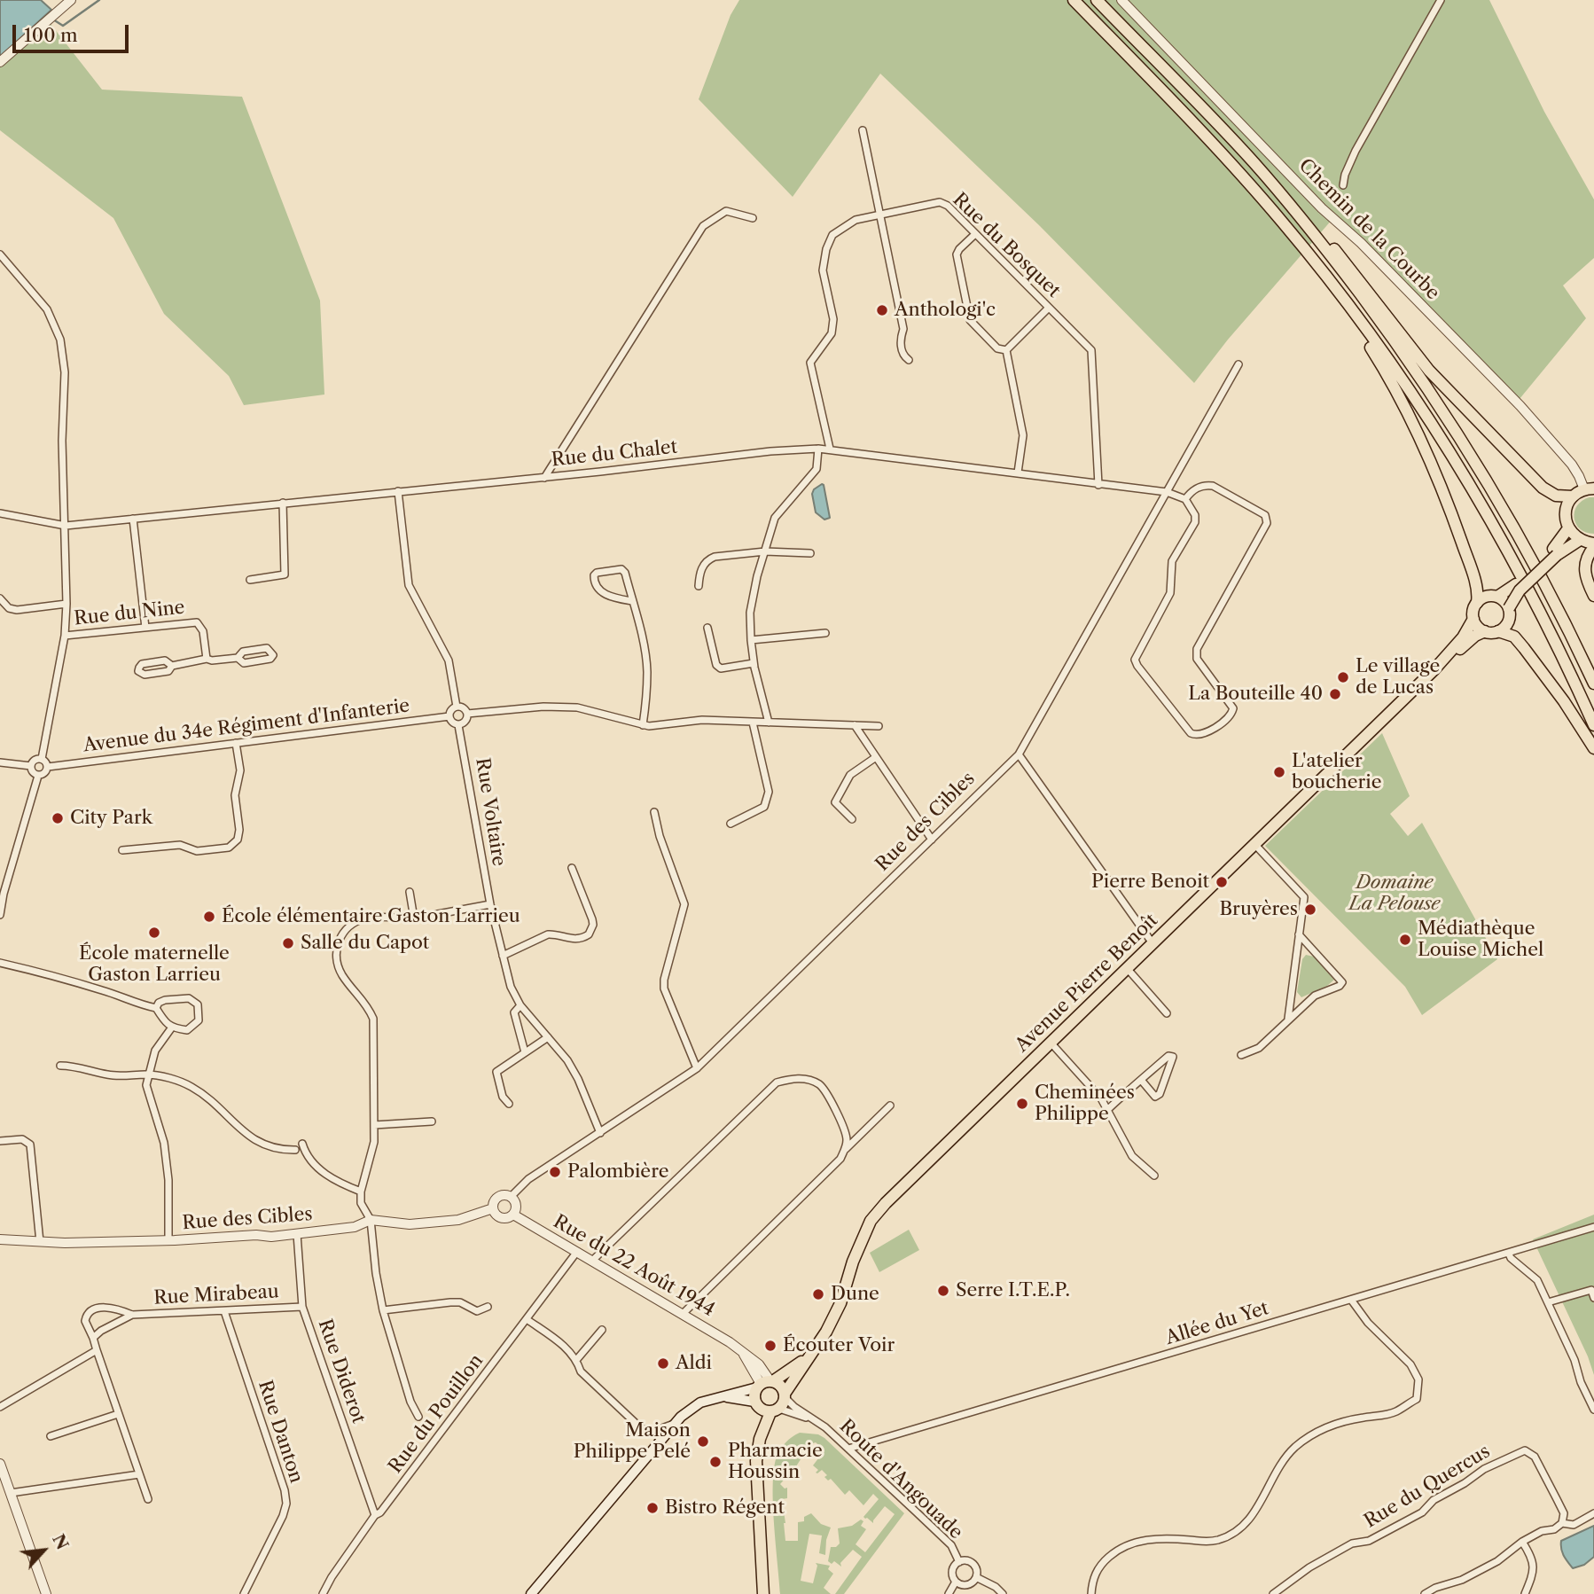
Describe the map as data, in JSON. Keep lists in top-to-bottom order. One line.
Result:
{"streets":{"main road":["Avenue Pierre Benoît"],"street":["Chemin de la Courbe","Rue du Bosquet","Rue du Chalet","Rue du Nine","Avenue du 34e Régiment d'Infanterie","Rue Voltaire","Rue des Cibles","Rue du 22 Août 1944","Rue Mirabeau","Allée du Yet","Rue Diderot","Rue du Pouillon","Rue Danton","Route d'Angouade","Rue du Quercus"]},"crossings":[["Rue du Bosquet","Rue du Chalet"],["Rue du Chalet","Rue des Cibles"],["Avenue du 34e Régiment d'Infanterie","Rue Voltaire"],["Rue Voltaire","Rue des Cibles"],["Rue des Cibles","Rue du 22 Août 1944"],["Rue des Cibles","Rue Diderot"],["Avenue Pierre Benoît","Rue du 22 Août 1944"],["Avenue Pierre Benoît","Route d'Angouade"],["Rue du 22 Août 1944","Rue du Pouillon"],["Rue Mirabeau","Rue Diderot"],["Rue Mirabeau","Rue Danton"],["Allée du Yet","Route d'Angouade"],["Rue Diderot","Rue du Pouillon"]],"parks":["Domaine La Pelouse"],"places":["Anthologi'c","Le village de Lucas","La Bouteille 40","L'atelier boucherie","City Park","Pierre Benoit","Bruyères","École élémentaire Gaston Larrieu","École maternelle Gaston Larrieu","Médiathèque Louise Michel","Salle du Capot","Cheminées Philippe","Palombière","Serre I.T.E.P.","Dune","Écouter Voir","Aldi","Maison Philippe Pelé","Pharmacie Houssin","Bistro Régent"],"scale_bar":"100 m","north":"top right"}
